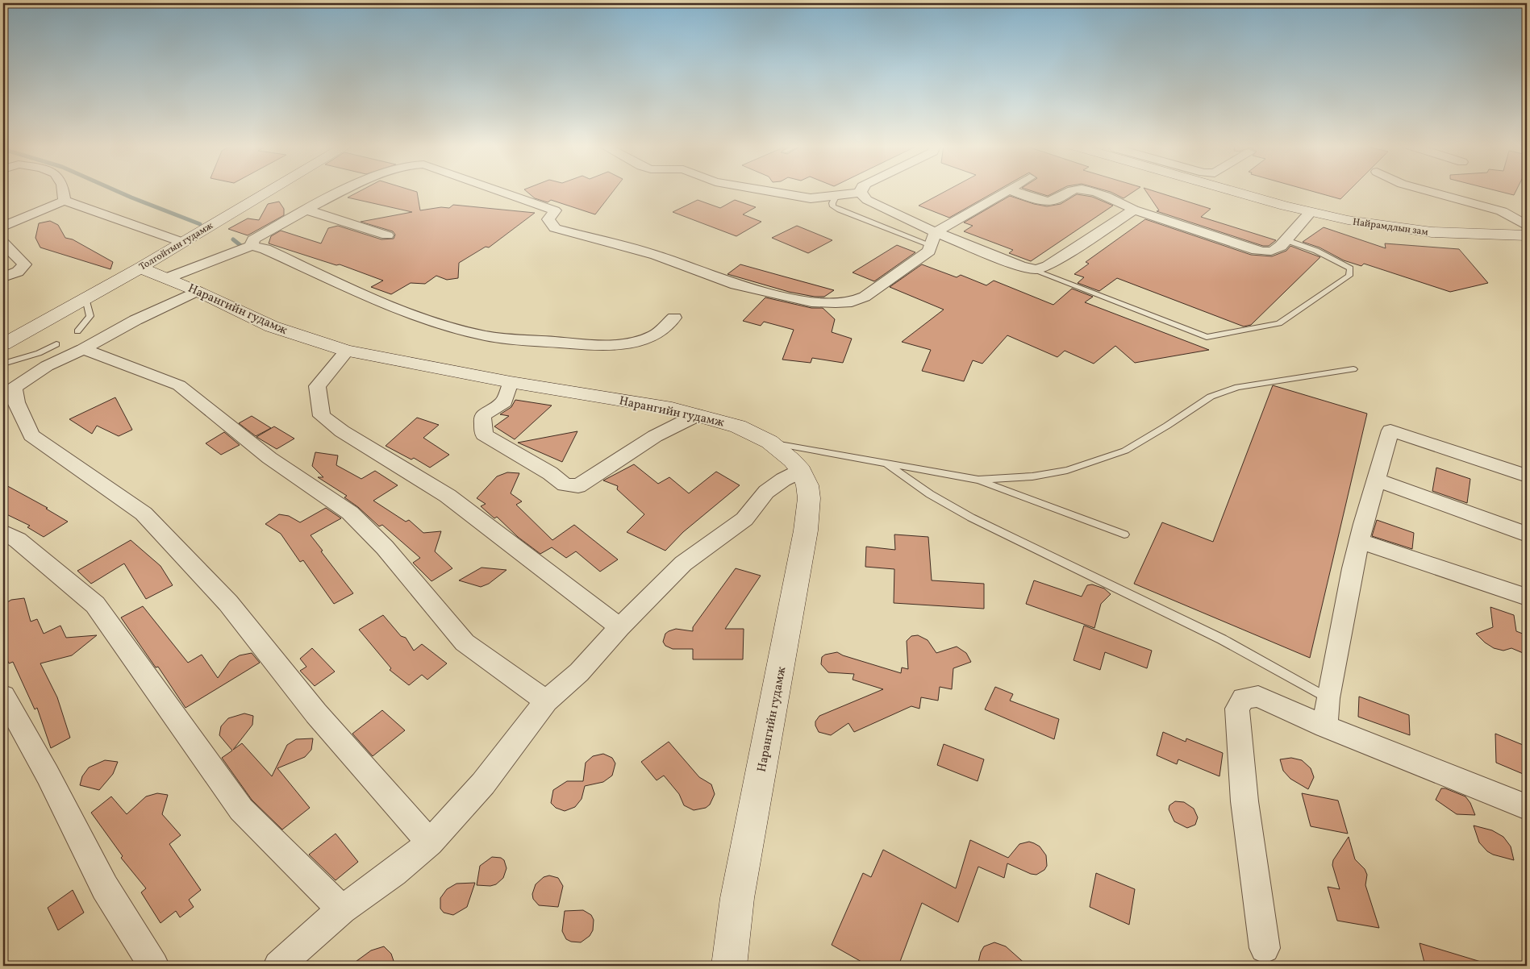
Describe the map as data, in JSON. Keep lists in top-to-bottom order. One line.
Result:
{"streets":{"main road":["Найрамдлын зам","Толгойтын гудамж","Нарангийн гудамж"]},"crossings":[["Толгойтын гудамж","Нарангийн гудамж"]]}
